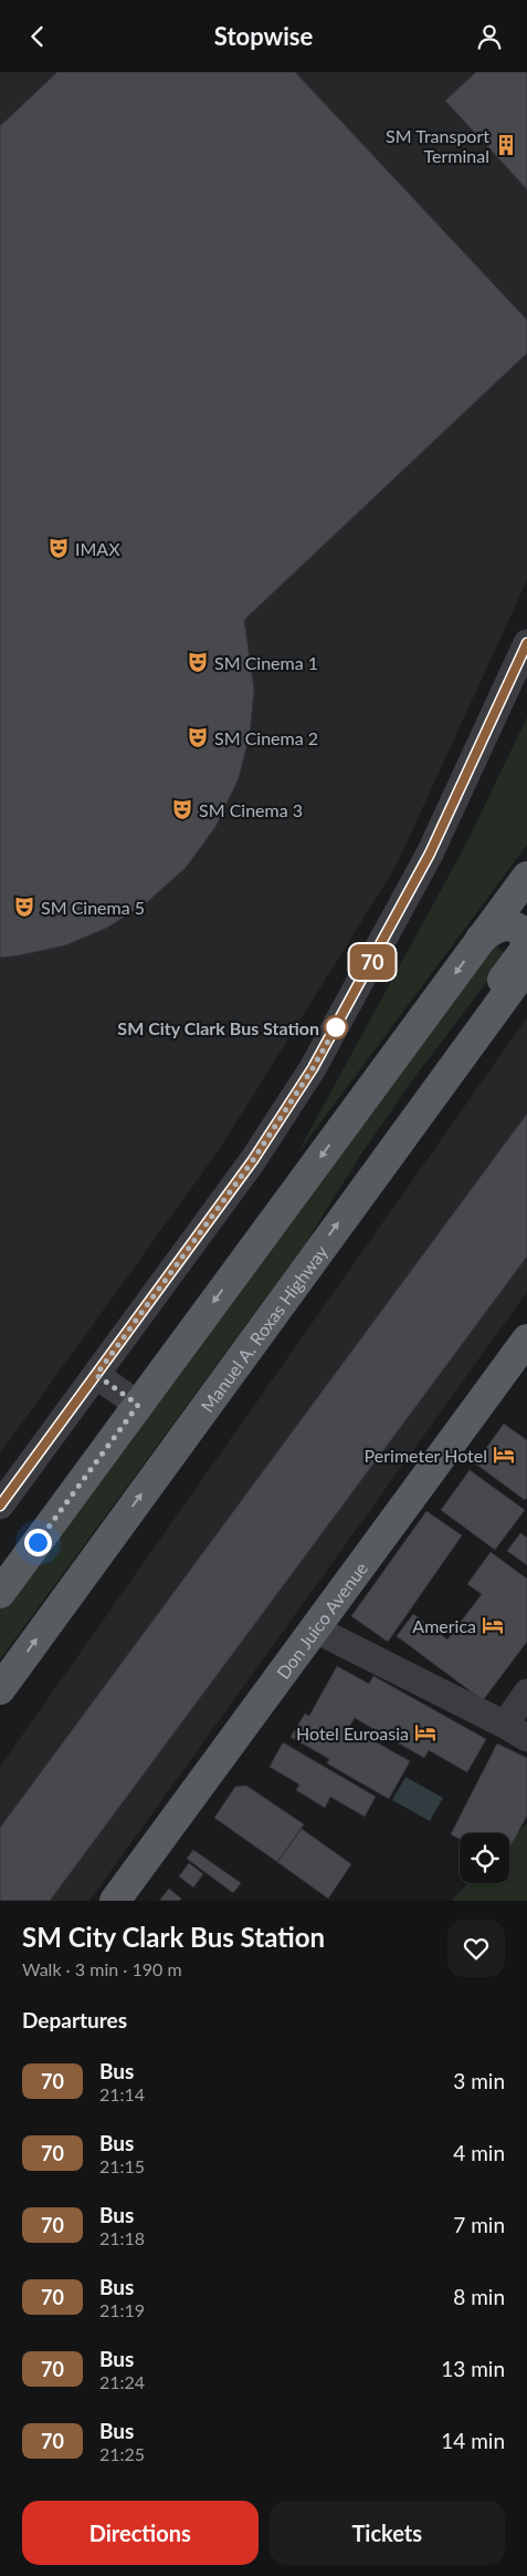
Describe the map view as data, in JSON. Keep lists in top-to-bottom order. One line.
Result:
{"streets":{"main road":["Manuel A. Roxas Highway","Don Juico Avenue"]},"places":{"building":["SM Transport Terminal"],"theatre":["IMAX","SM Cinema 1","SM Cinema 2","SM Cinema 3","SM Cinema 5"],"other":["SM City Clark Bus Station"],"hotel":["Perimeter Hotel","America","Hotel Euroasia"]},"lines":["bus line 70"],"page":{"header":"Stopwise","on_map":"70","heading":[["SM City Clark Bus Station","Walk · 3 min · 190 m"],"Departures"],"list":[{"mark":"70","name":"Bus","note":"21:14","value":"3 min"},{"mark":"70","name":"Bus","note":"21:15","value":"4 min"},{"mark":"70","name":"Bus","note":"21:18","value":"7 min"},{"mark":"70","name":"Bus","note":"21:19","value":"8 min"},{"mark":"70","name":"Bus","note":"21:24","value":"13 min"},{"mark":"70","name":"Bus","note":"21:25","value":"14 min"}],"buttons":["Directions","Tickets"]}}
